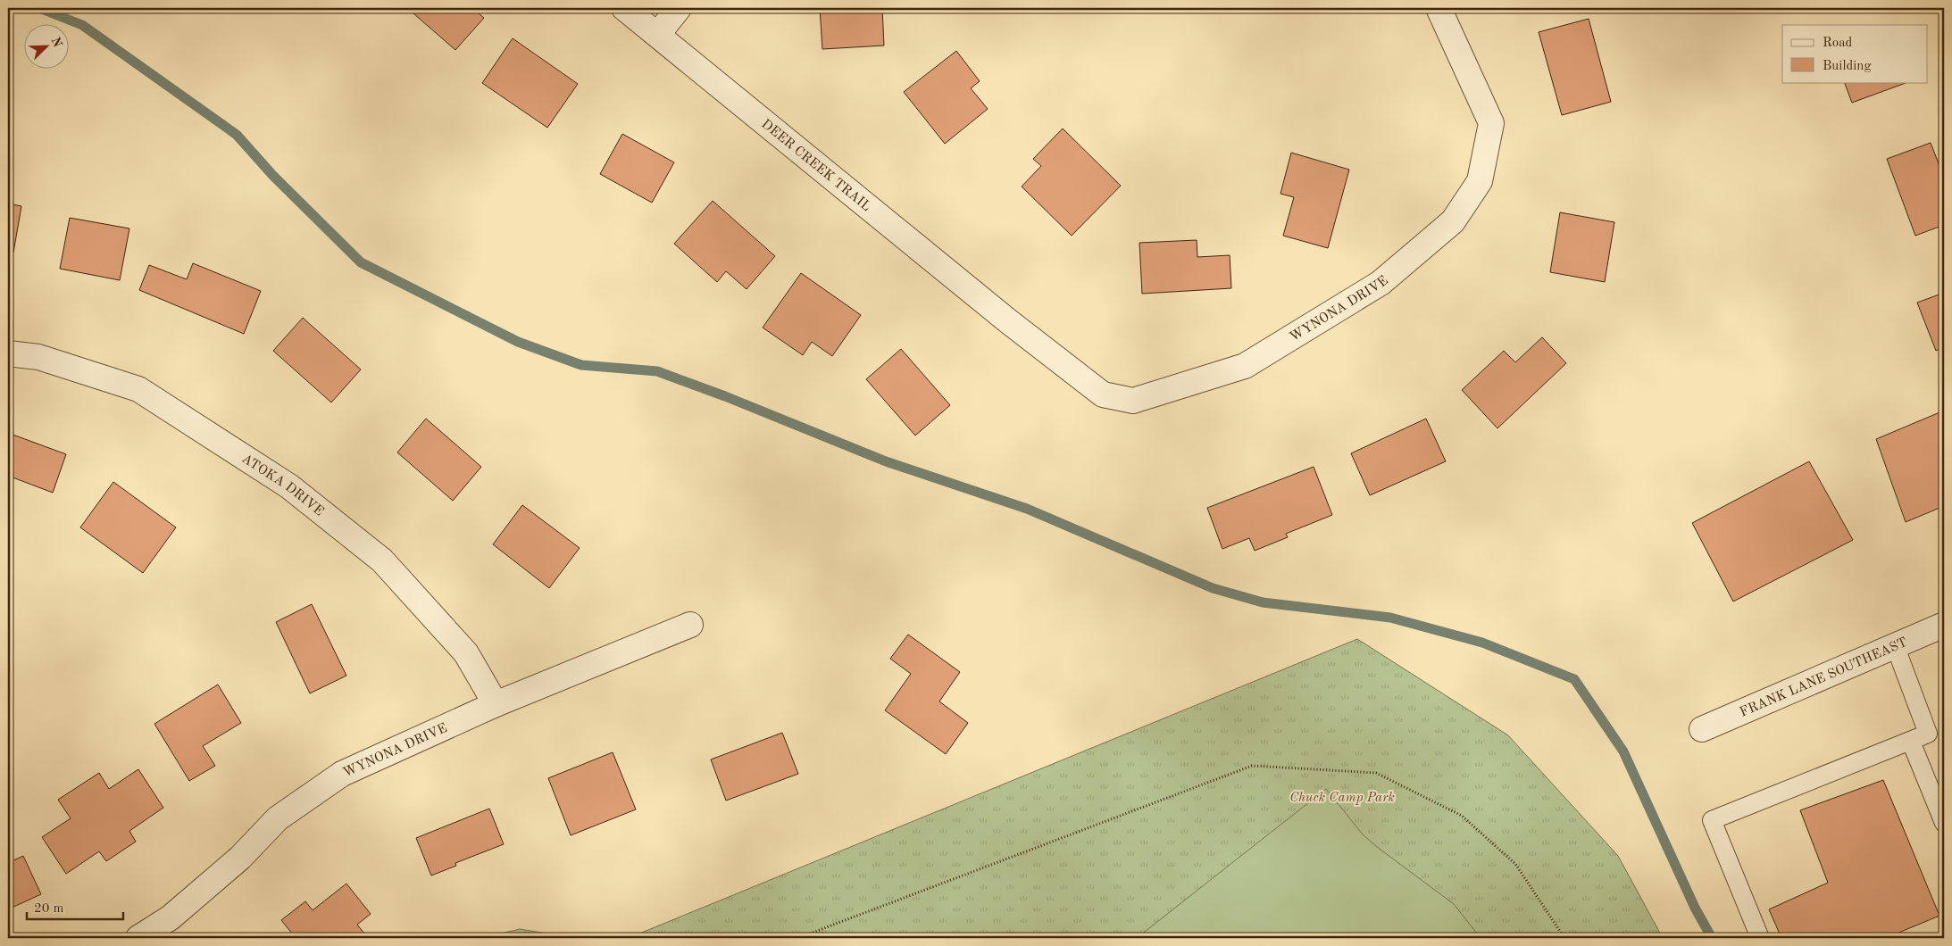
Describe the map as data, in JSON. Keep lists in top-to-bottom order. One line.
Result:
{"streets":{"street":["DEER CREEK TRAIL","WYNONA DRIVE","ATOKA DRIVE","FRANK LANE SOUTHEAST"]},"crossings":[["DEER CREEK TRAIL","WYNONA DRIVE"],["WYNONA DRIVE","ATOKA DRIVE"]],"parks":["Chuck Camp Park"],"legend":["Road","Building"],"scale_bar":"20 m","north":"top right"}
